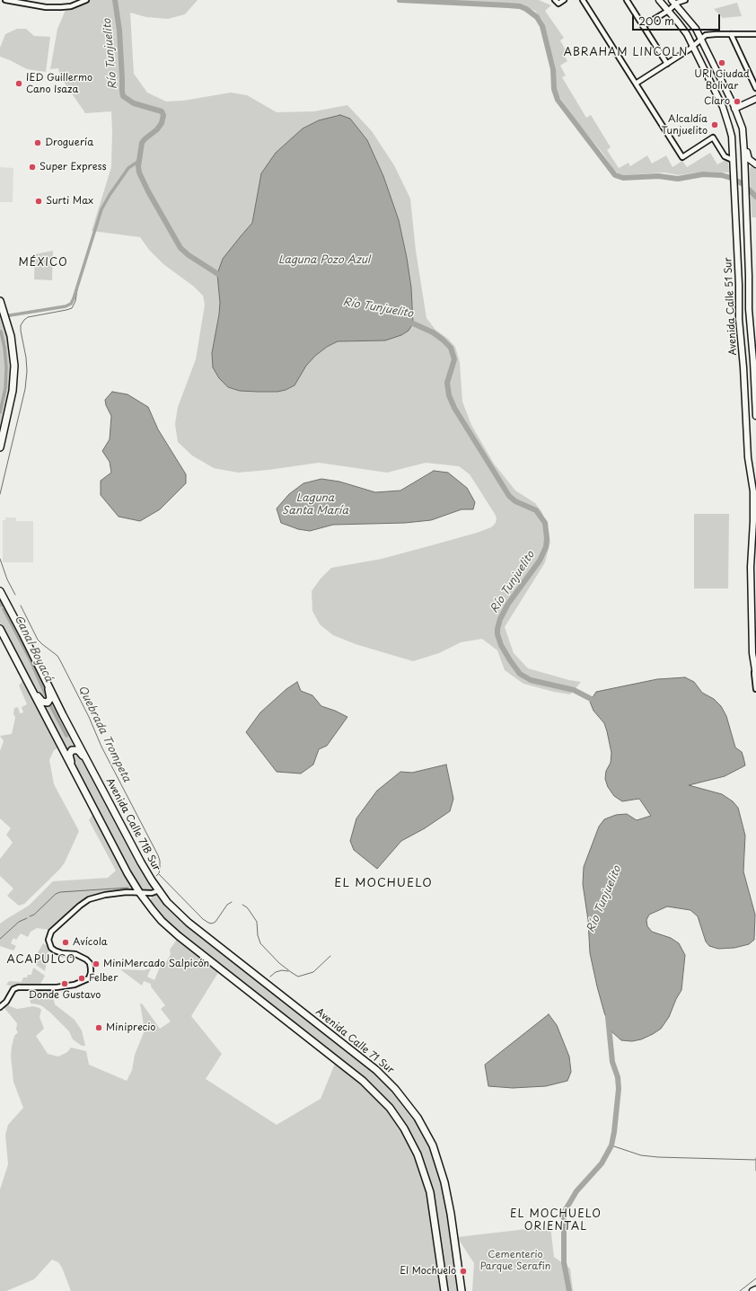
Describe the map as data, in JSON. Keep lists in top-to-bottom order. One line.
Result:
{"streets":{"highway":["Avenida Calle 71B Sur","Avenida Calle 71 Sur"],"main road":["Avenida Calle 51 Sur"]},"crossings":[["Avenida Calle 71B Sur","Avenida Calle 71 Sur"]],"districts":["ABRAHAM LINCOLN","MÉXICO","EL MOCHUELO","ACAPULCO","EL MOCHUELO ORIENTAL"],"water":["Río Tunjuelito","Laguna Pozo Azul","Laguna Santa María","Canal Boyacá","Quebrada Trompeta"],"parks":["Cementerio Parque Serafín"],"places":["URI Ciudad Bolivar","IED Guillermo Cano Isaza","Claro","Alcaldía Tunjuelito","Droguería","Super Express","Surti Max","Avícola","MiniMercado Salpicón","Felber","Donde Gustavo","Miniprecio","El Mochuelo"],"scale_bar":"200 m"}
